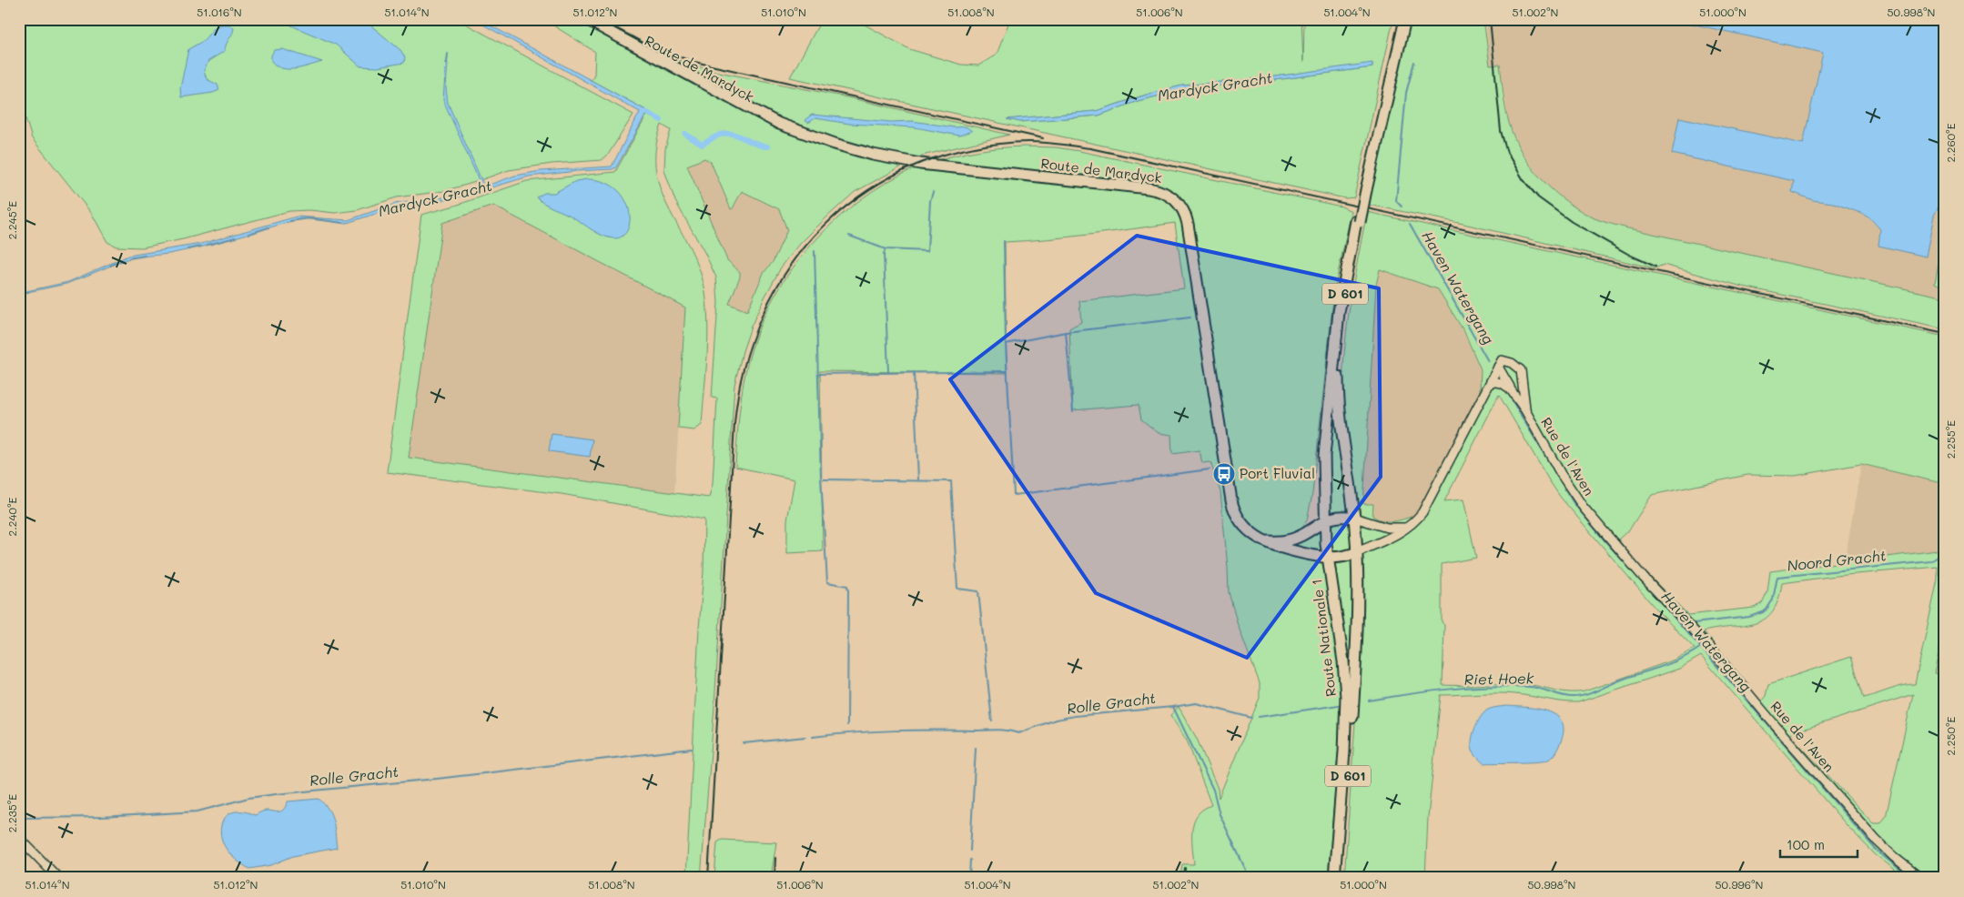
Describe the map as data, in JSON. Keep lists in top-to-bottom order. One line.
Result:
{"streets":{"main road":["Route de Mardyck","D 601","Route Nationale 1"],"street":["Rue de l'Aven"]},"crossings":[["Route de Mardyck","D 601"],["Route de Mardyck","Route Nationale 1"],["D 601","Route Nationale 1"]],"water":["Mardyck Gracht","Haven Watergang","Noord Gracht","Riet Hoek","Rolle Gracht"],"places":{"bus stop":["Port Fluvial"]},"scale_bar":"100 m","coordinates":["51.016°N","51.014°N","51.012°N","51.010°N","51.008°N","51.006°N","51.004°N","51.002°N","51.000°N","50.998°N","2.260°E","2.245°E","2.255°E","2.240°E","2.250°E","2.235°E","50.996°N"]}
